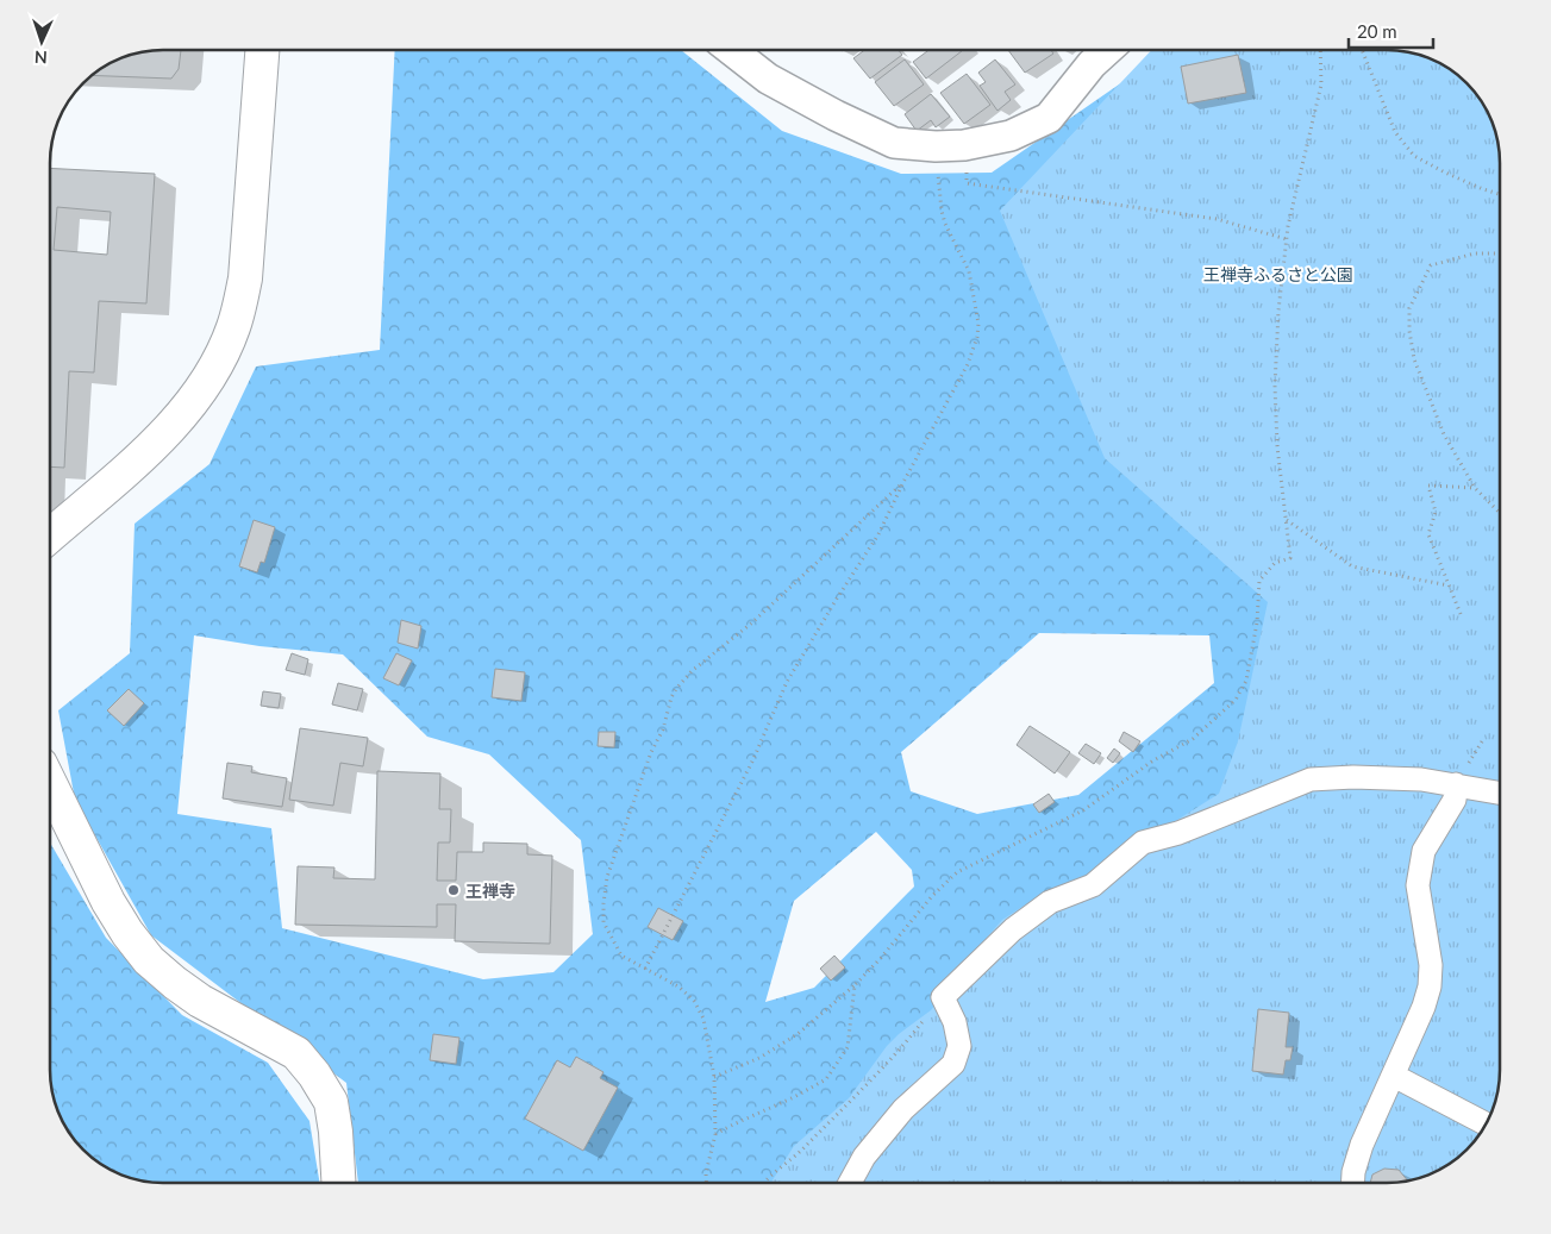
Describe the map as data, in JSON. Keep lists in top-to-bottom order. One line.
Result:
{"parks":["王禅寺ふるさと公園"],"places":["王禅寺"],"scale_bar":"20 m","north":"bottom"}
